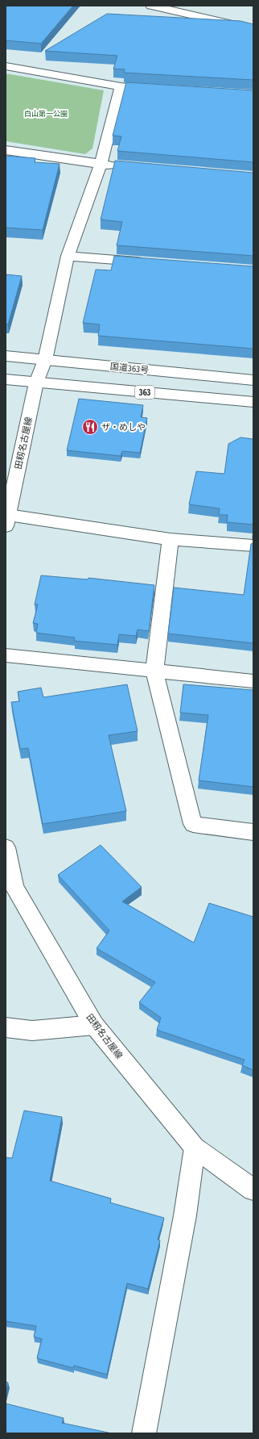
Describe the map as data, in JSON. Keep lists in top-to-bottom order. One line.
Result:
{"streets":{"main road":["国道363号","363","田籾名古屋線"]},"crossings":[["国道363号","田籾名古屋線"],["363","田籾名古屋線"]],"parks":["白山第一公園"],"places":{"restaurant":["ザ・めしや"]}}
